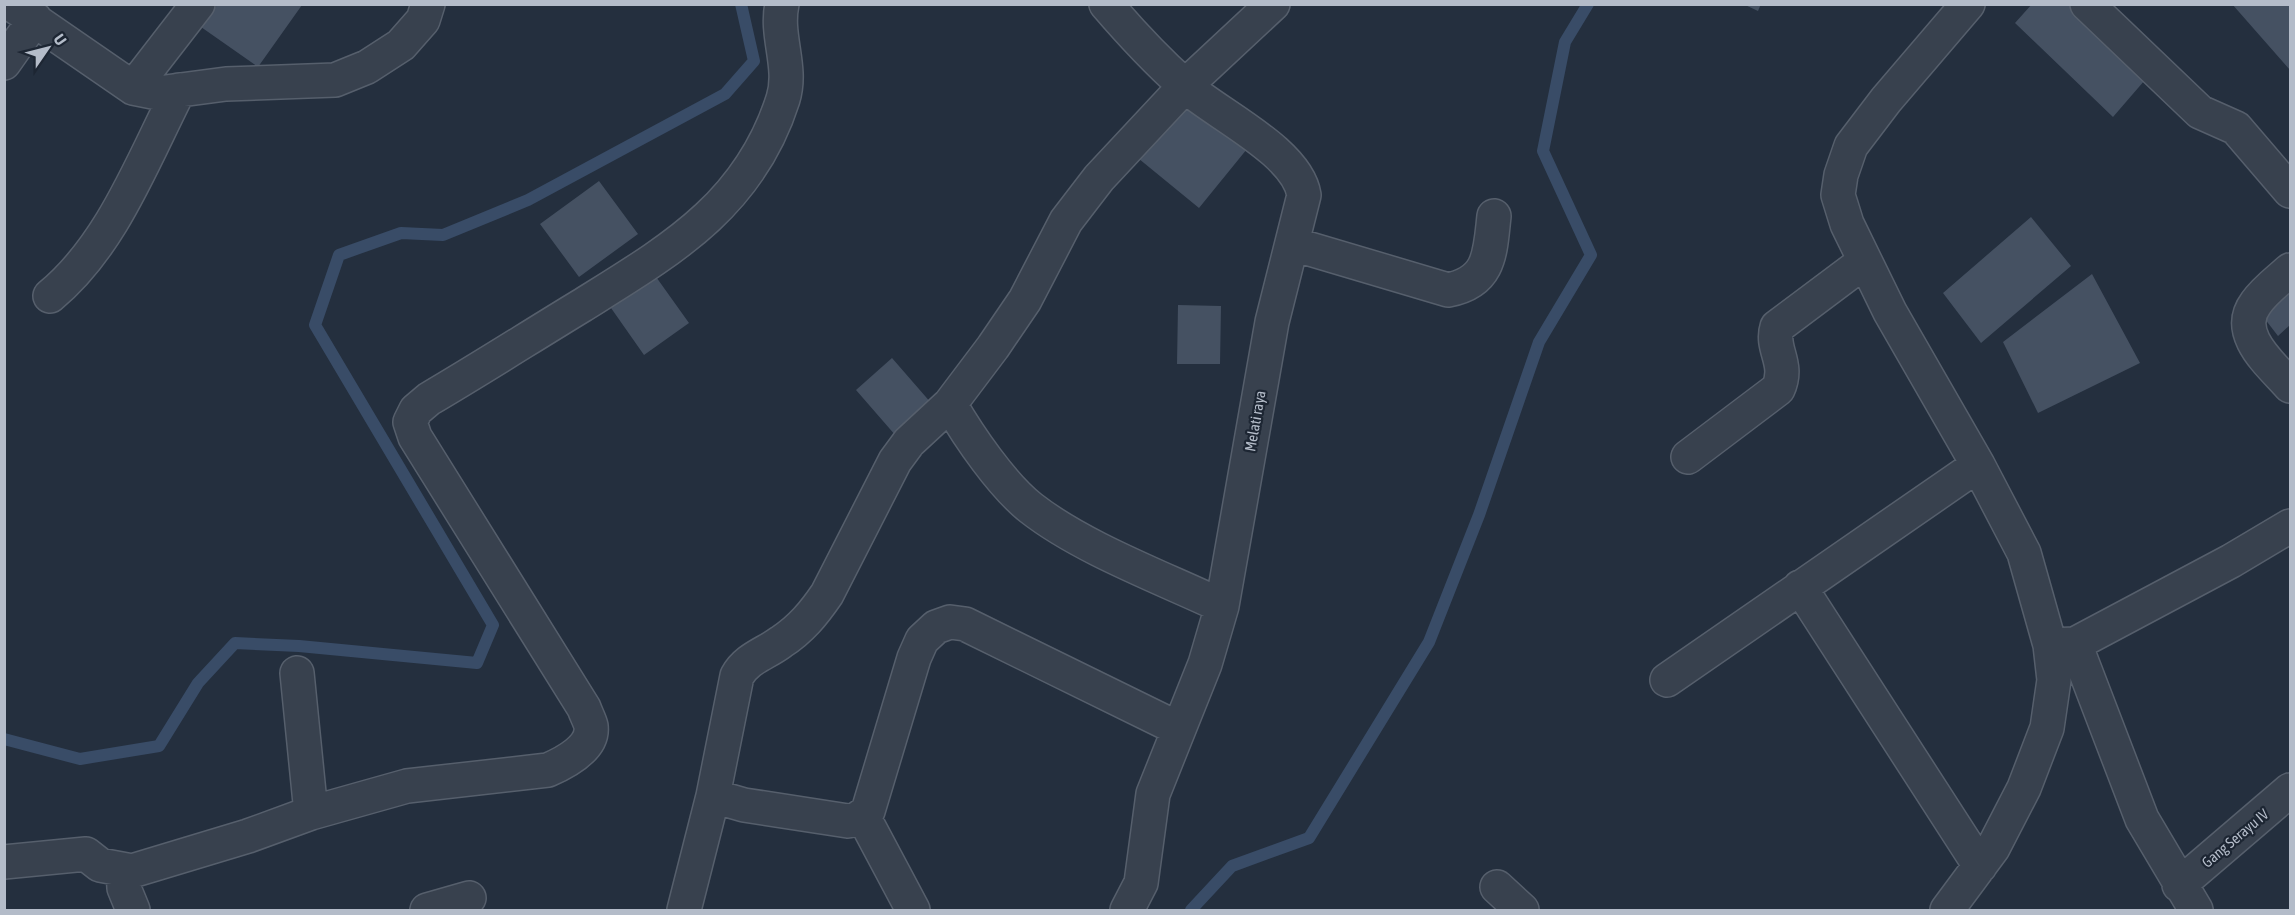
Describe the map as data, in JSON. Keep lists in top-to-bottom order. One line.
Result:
{"streets":{"street":["Melati raya","Gang Serayu IV"]},"north":"top right"}
